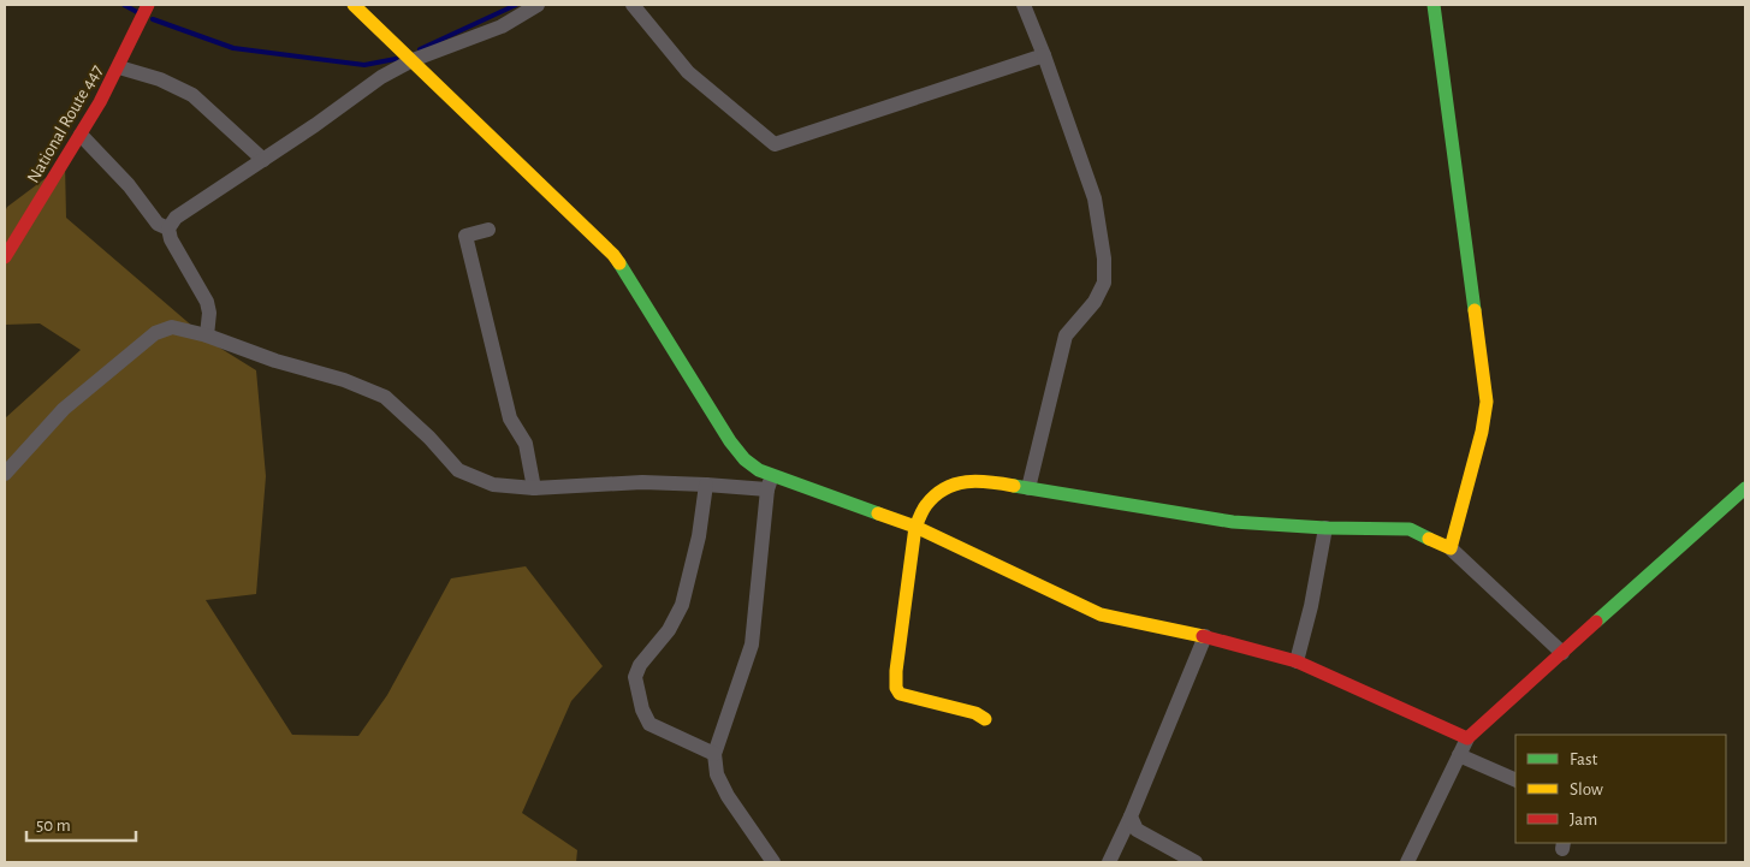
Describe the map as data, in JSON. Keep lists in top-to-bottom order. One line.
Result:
{"streets":{"main road":["National Route 447"]},"legend":["Fast","Slow","Jam"],"scale_bar":"50 m"}
